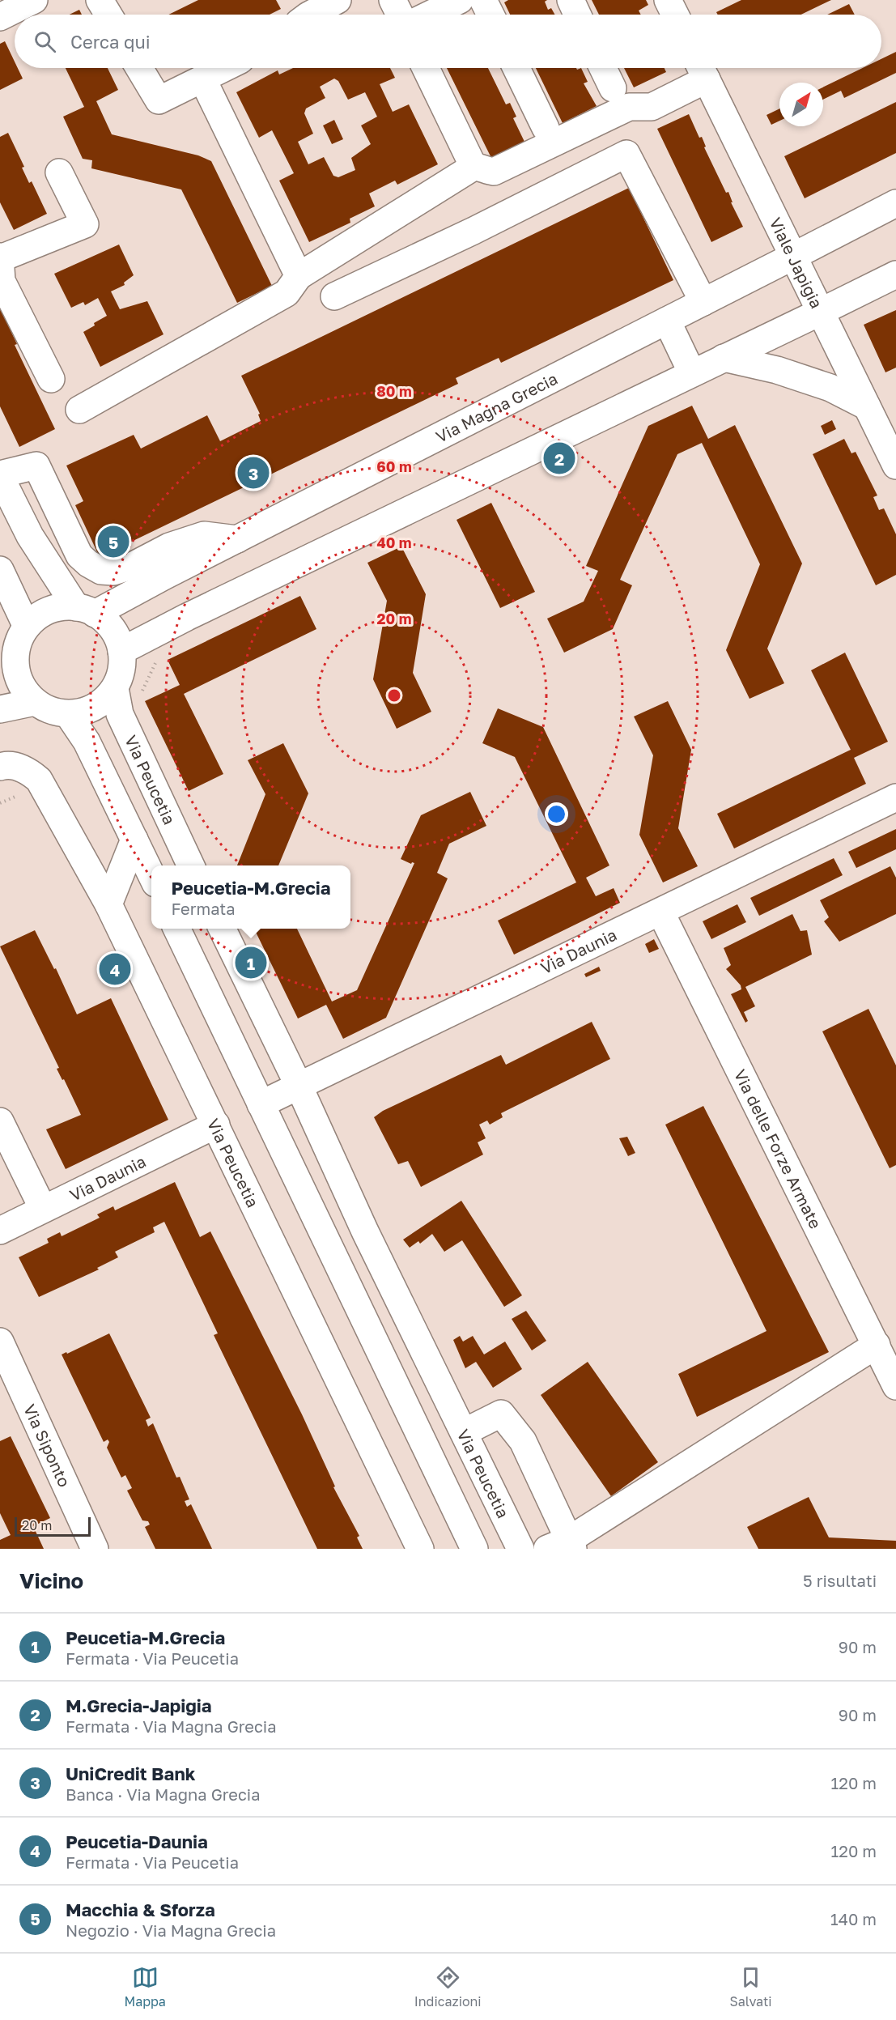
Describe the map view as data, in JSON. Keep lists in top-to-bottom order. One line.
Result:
{"streets":{"street":["Viale Japigia","Via Magna Grecia","Via Peucetia","Via Daunia","Via delle Forze Armate","Via Siponto"]},"crossings":[["Viale Japigia","Via Magna Grecia"],["Via Magna Grecia","Via Peucetia"],["Via Peucetia","Via Daunia"],["Via Daunia","Via delle Forze Armate"]],"scale_bar":"20 m","north":"top right","page":{"search":"Cerca qui","pins":["2","3","5","1","4"],"popup":["Peucetia-M.Grecia","Fermata"],"scale":"20 m","heading":["Vicino","5 risultati"],"list":[{"mark":"1","name":"Peucetia-M.Grecia","note":"Fermata · Via Peucetia","value":"90 m"},{"mark":"2","name":"M.Grecia-Japigia","note":"Fermata · Via Magna Grecia","value":"90 m"},{"mark":"3","name":"UniCredit Bank","note":"Banca · Via Magna Grecia","value":"120 m"},{"mark":"4","name":"Peucetia-Daunia","note":"Fermata · Via Peucetia","value":"120 m"},{"mark":"5","name":"Macchia & Sforza","note":"Negozio · Via Magna Grecia","value":"140 m"}],"nav":["Mappa","Indicazioni","Salvati"]},"rings":["80 m","60 m","40 m","20 m"]}
